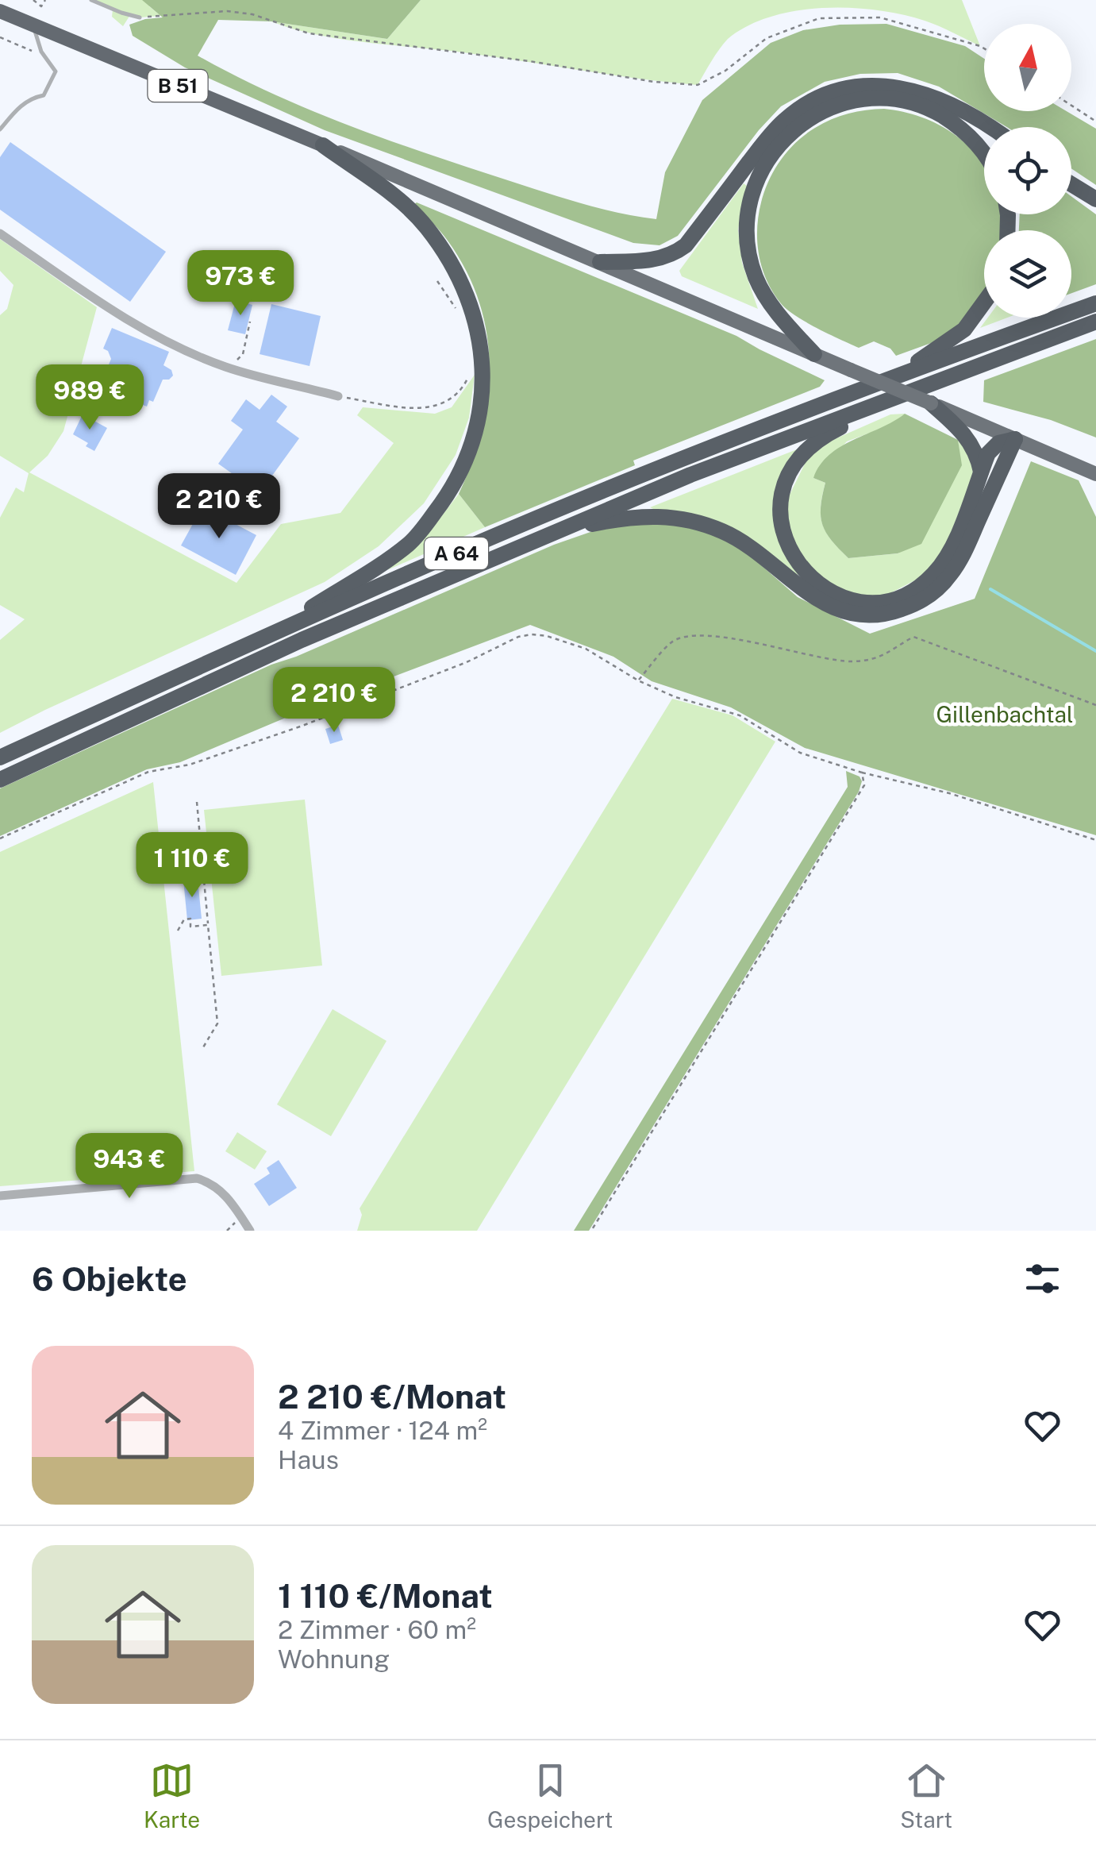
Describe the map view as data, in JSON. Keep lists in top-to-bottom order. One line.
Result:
{"streets":{"highway":["B 51","A 64"]},"parks":["Gillenbachtal"],"north":"top","page":{"price":["973 €","989 €","2 210 €","2 210 €","1 110 €","943 €"],"heading":"6 Objekte","list":[{"name":"2 210 €/Monat","note":"4 Zimmer · 124 m² · Haus"},{"name":"1 110 €/Monat","note":"2 Zimmer · 60 m² · Wohnung"}],"tabs":["Karte","Gespeichert","Start"]}}
